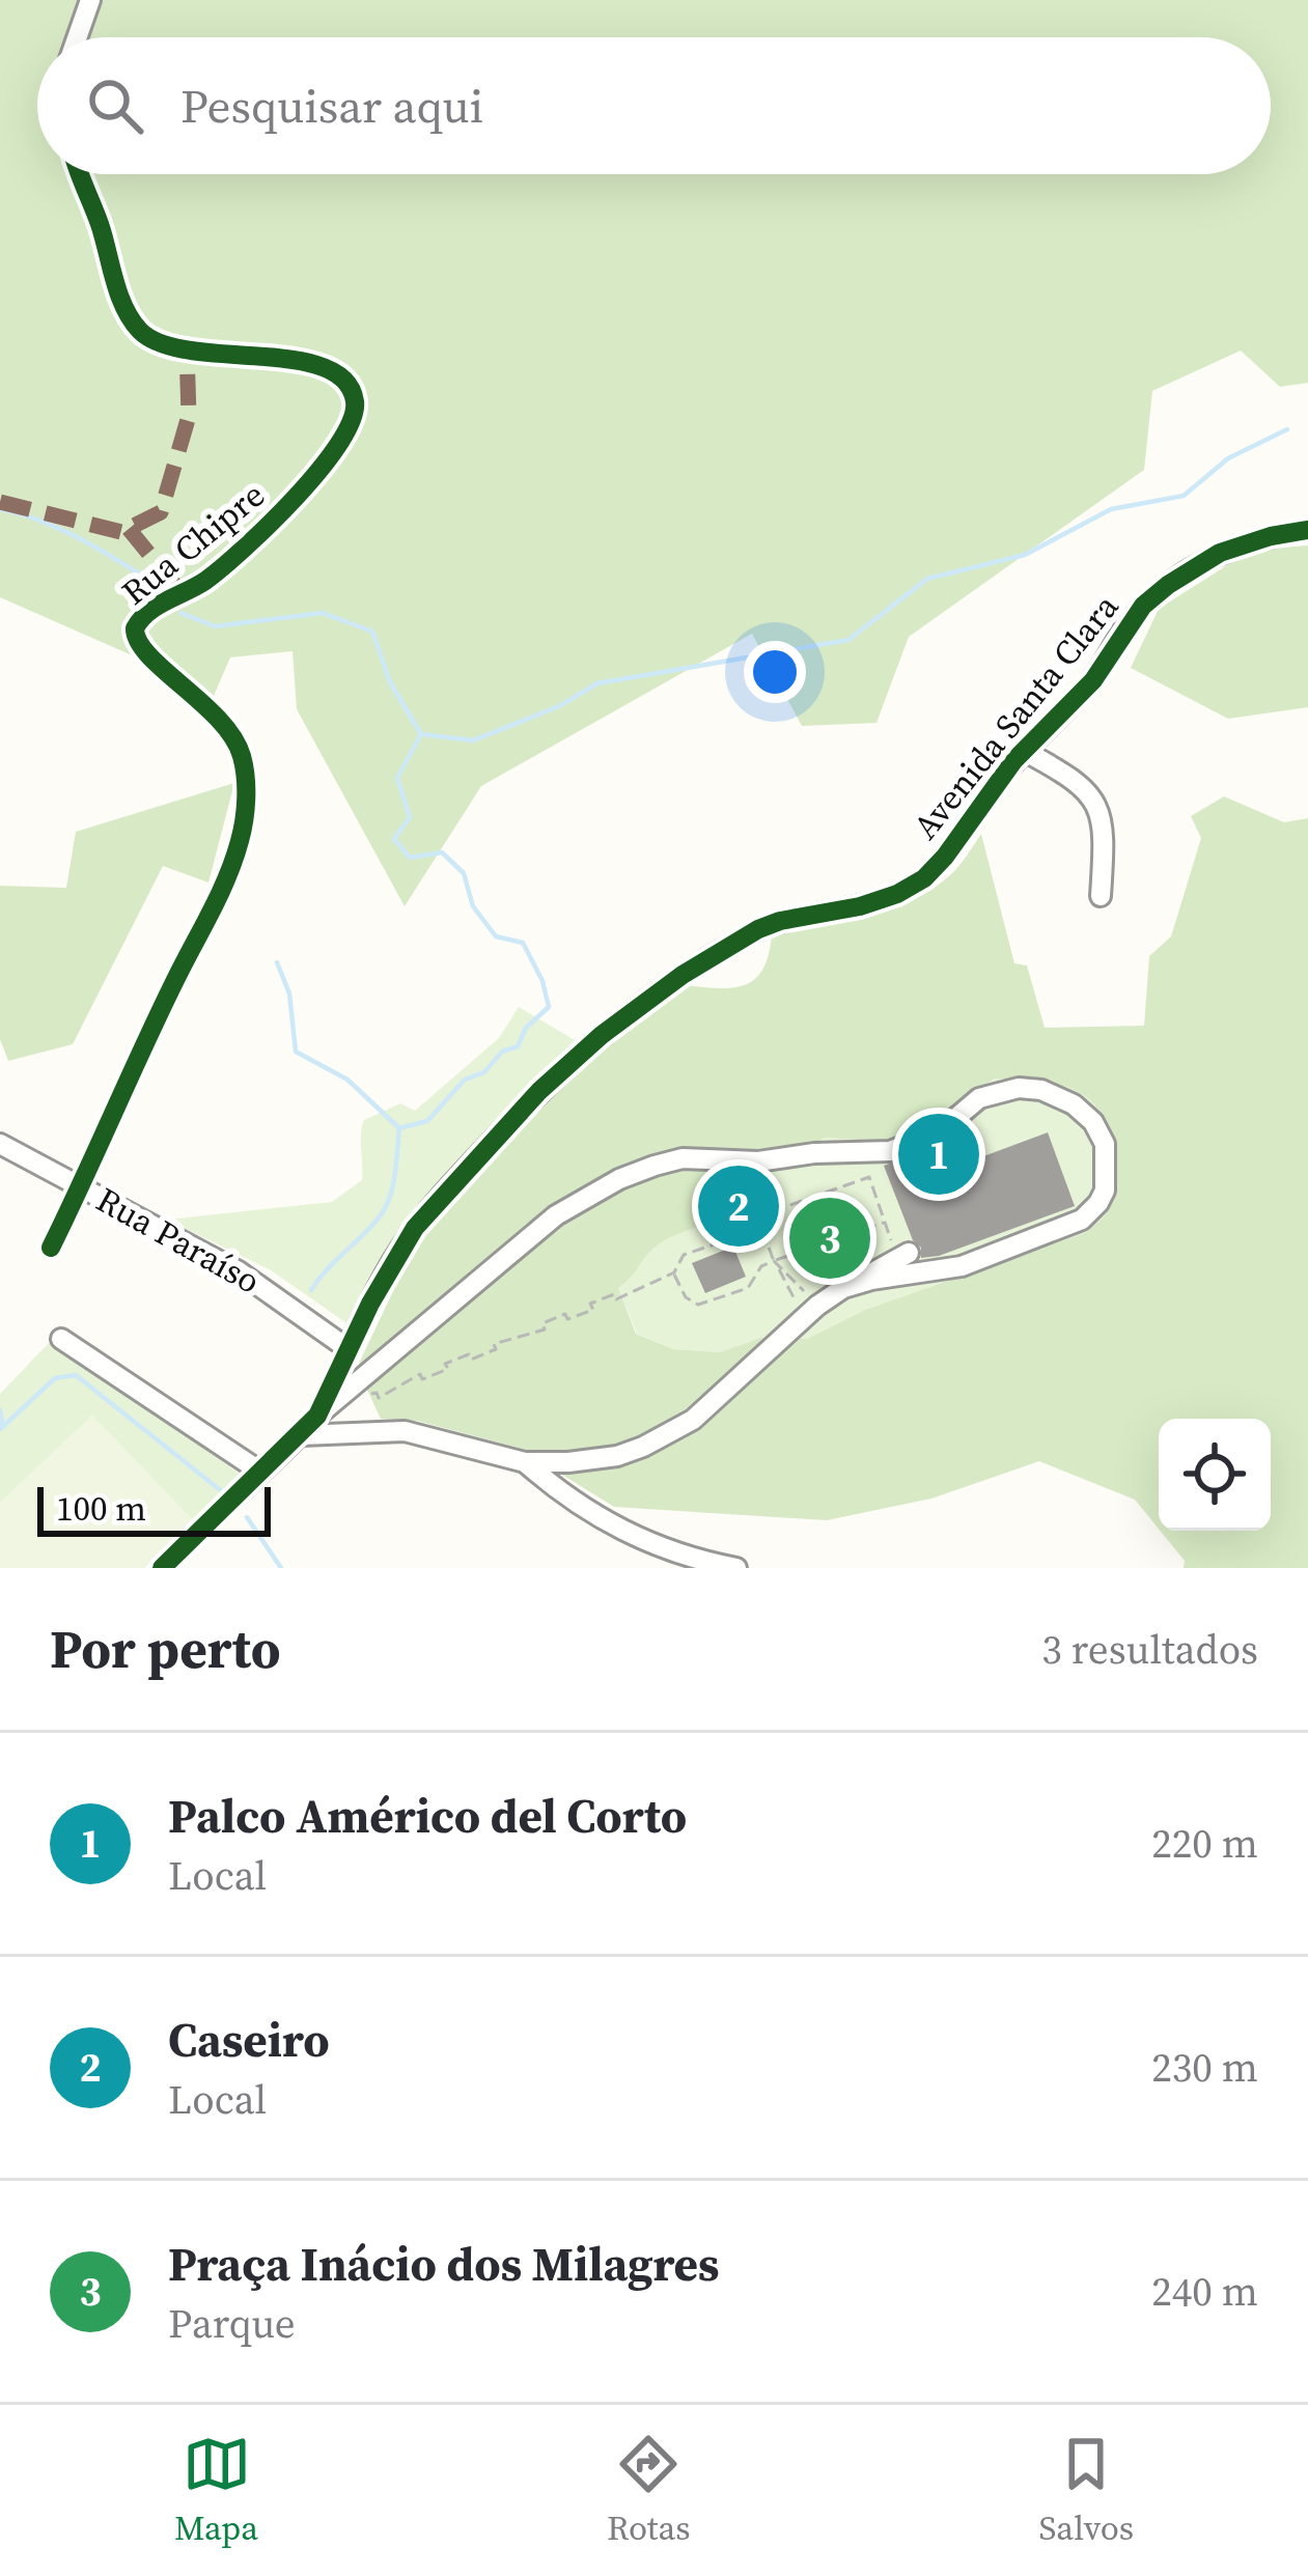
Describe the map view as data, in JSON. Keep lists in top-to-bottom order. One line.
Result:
{"streets":{"street":["Rua Chipre","Avenida Santa Clara","Rua Paraíso"]},"crossings":[["Rua Chipre","Rua Paraíso"],["Avenida Santa Clara","Rua Paraíso"]],"scale_bar":"100 m","page":{"search":"Pesquisar aqui","pins":["1","2","3"],"scale":"100 m","heading":["Por perto","3 resultados"],"list":[{"mark":"1","name":"Palco Américo del Corto","note":"Local","value":"220 m"},{"mark":"2","name":"Caseiro","note":"Local","value":"230 m"},{"mark":"3","name":"Praça Inácio dos Milagres","note":"Parque","value":"240 m"}],"nav":["Mapa","Rotas","Salvos"]}}
